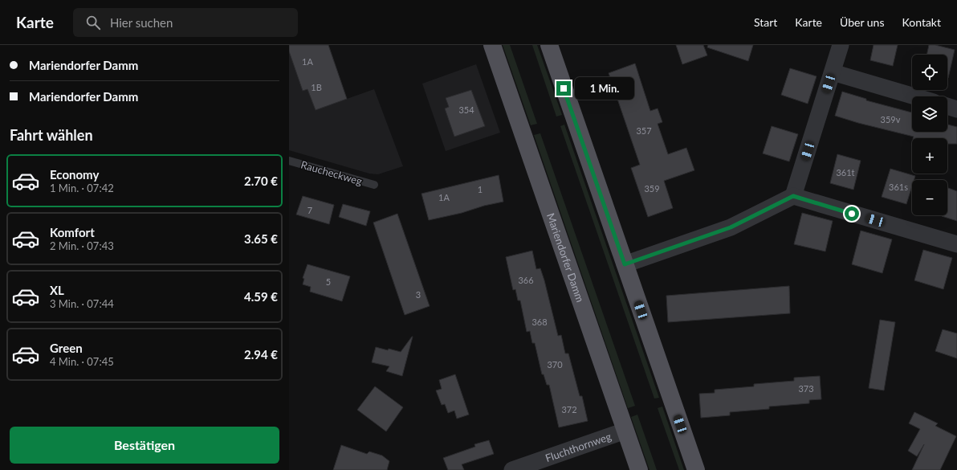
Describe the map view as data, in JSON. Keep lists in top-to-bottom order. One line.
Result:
{"streets":{"main road":["Mariendorfer Damm"],"street":["Fluchthornweg"],"lane":["Raucheckweg"]},"crossings":[["Mariendorfer Damm","Fluchthornweg"]],"house_numbers":["1A","1B","354","359v","357","361t","361s","359","1","1A","7","366","5","3","368","370","373","372"],"page":{"header":"Karte","search":"Hier suchen","nav":["Start","Karte","Über uns","Kontakt"],"banner":["Mariendorfer Damm","Mariendorfer Damm"],"map_buttons":["+","−"],"bubble":"1 Min.","heading":"Fahrt wählen","list":[{"name":"Economy","note":"1 Min. · 07:42","value":"2.70 €"},{"name":"Komfort","note":"2 Min. · 07:43","value":"3.65 €"},{"name":"XL","note":"3 Min. · 07:44","value":"4.59 €"},{"name":"Green","note":"4 Min. · 07:45","value":"2.94 €"}],"buttons":"Bestätigen"}}
